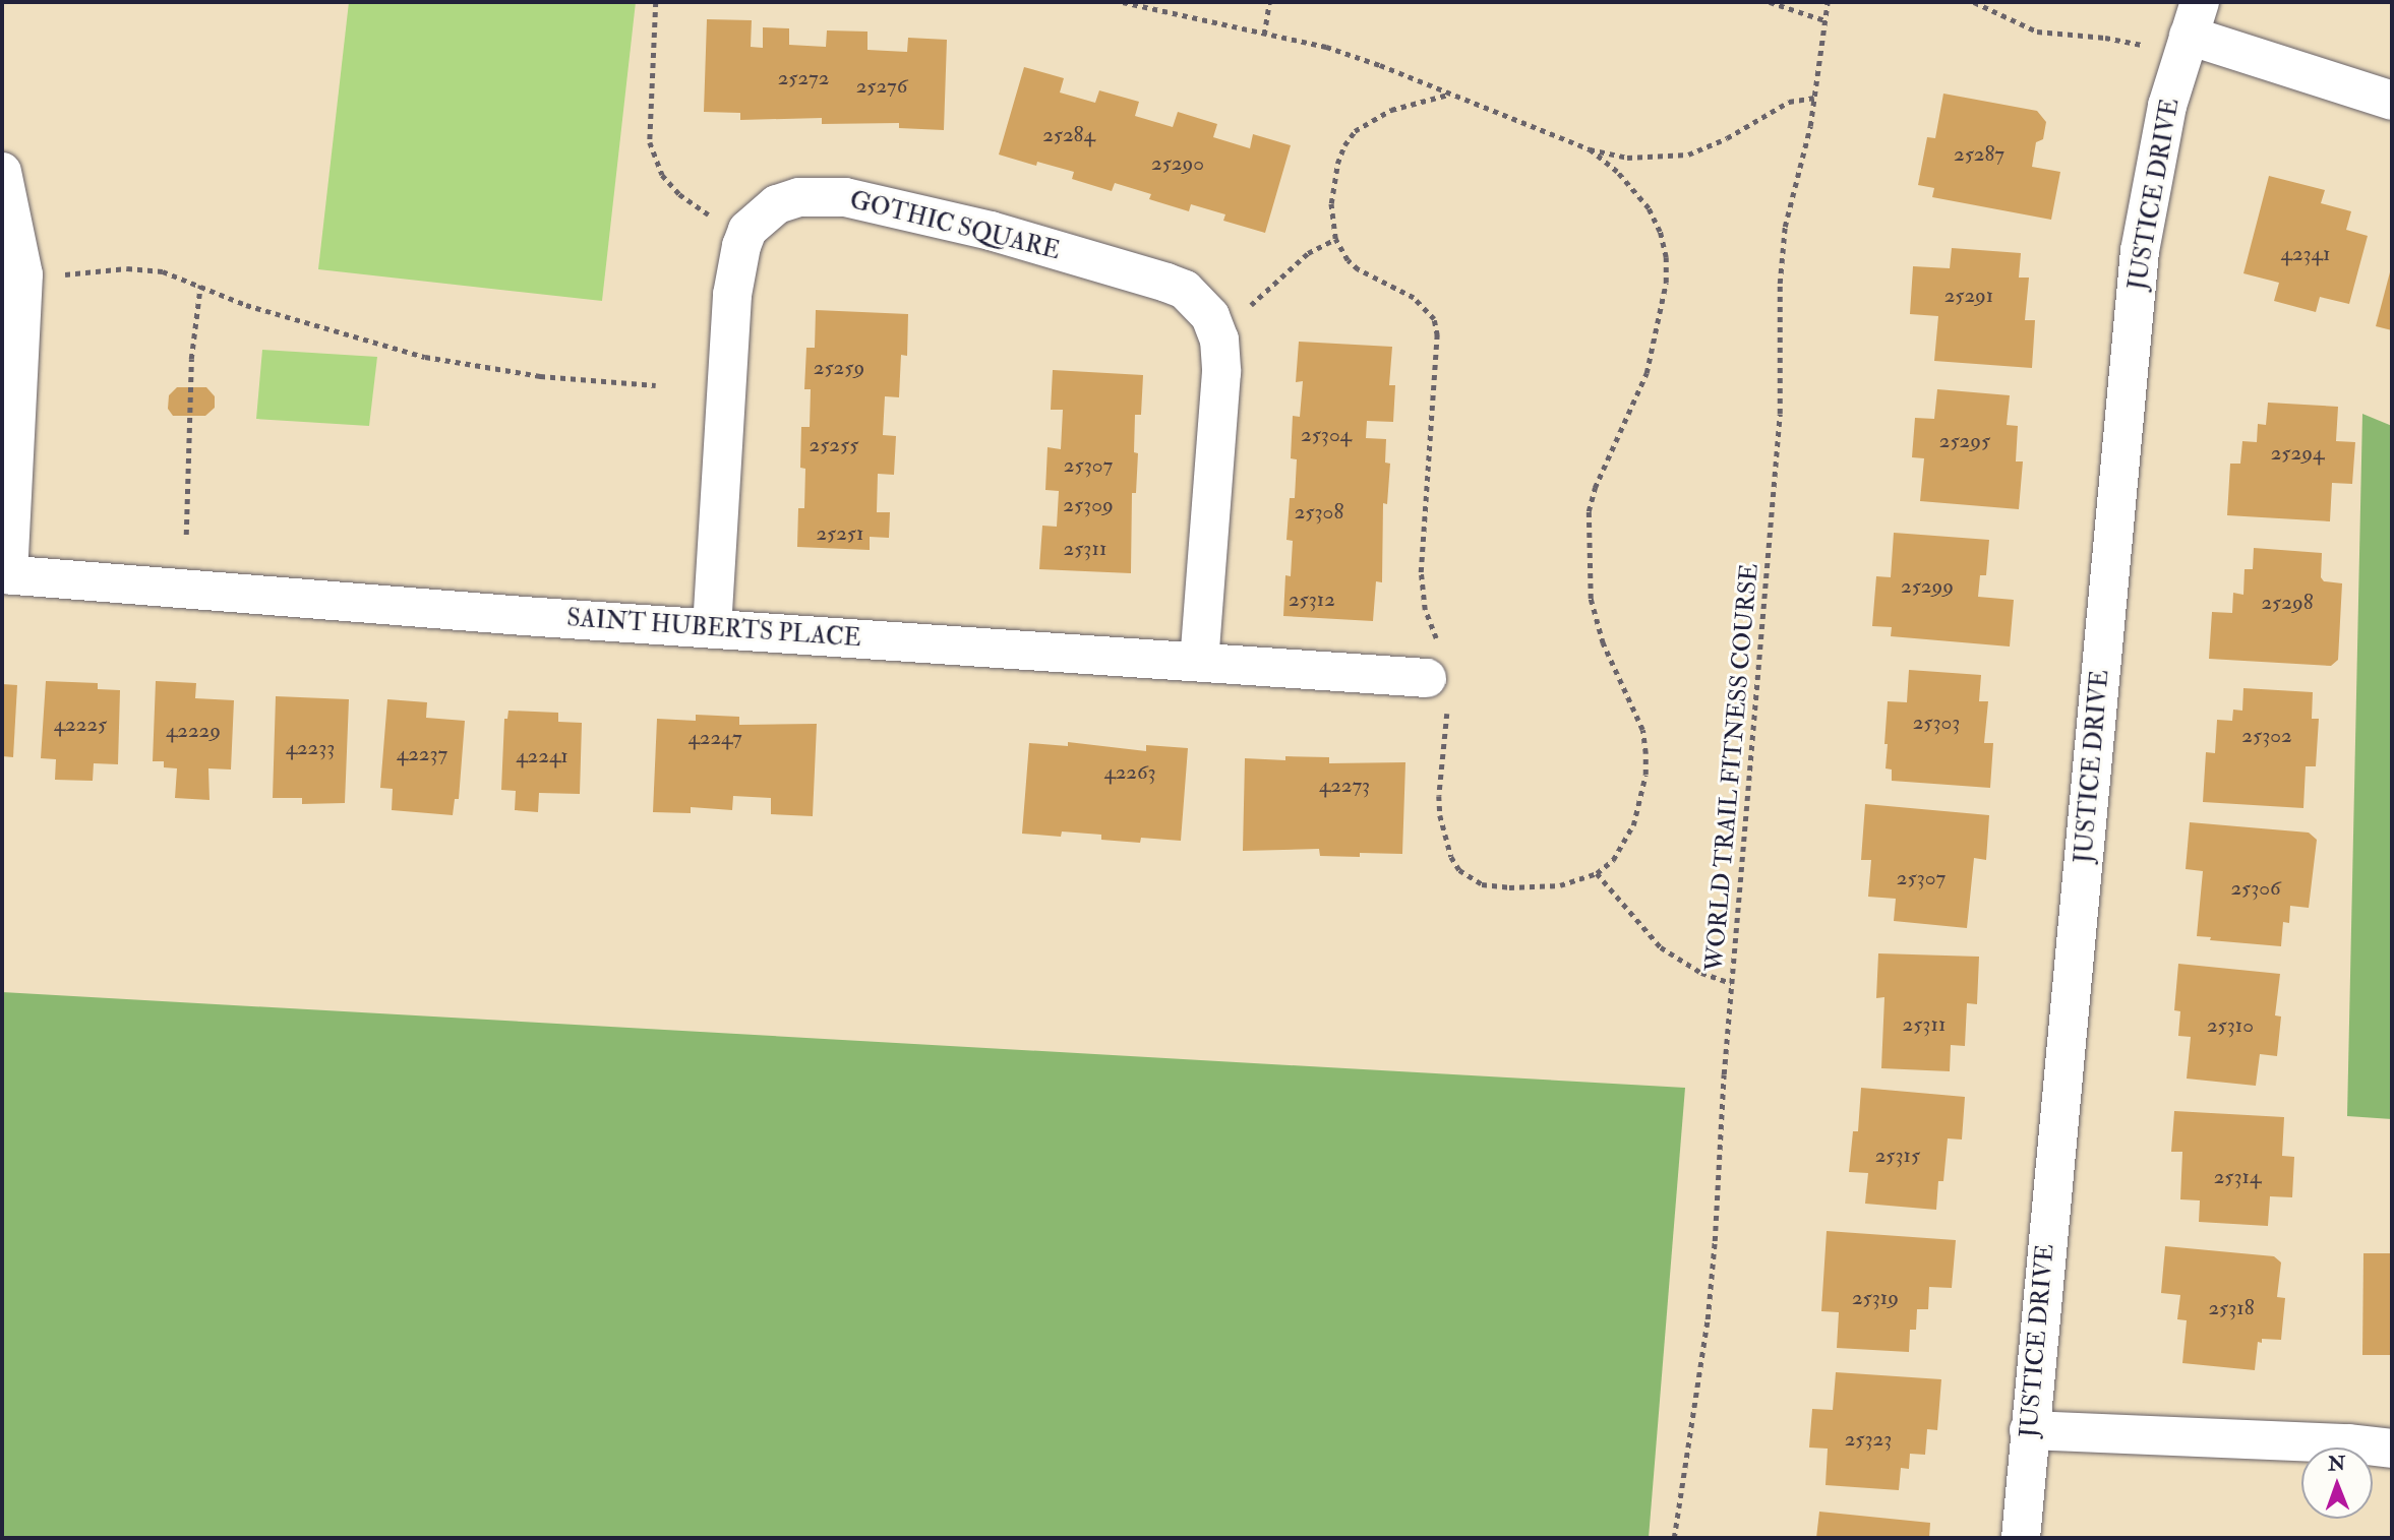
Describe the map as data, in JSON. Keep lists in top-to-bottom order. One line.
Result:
{"streets":{"street":["JUSTICE DRIVE","GOTHIC SQUARE","SAINT HUBERTS PLACE"],"path":["WORLD TRAIL FITNESS COURSE"]},"crossings":[["GOTHIC SQUARE","SAINT HUBERTS PLACE"]],"house_numbers":["25272","25276","25284","25287","25290","42341","25291","25259","25304","25295","25255","25294","25307","25309","25308","25251","25311","25299","25312","25298","25303","42225","42229","25302","42247","42233","42237","42241","42263","42273","25307","25306","25311","25310","25315","25314","25319","25318","25323"],"north":"top"}
